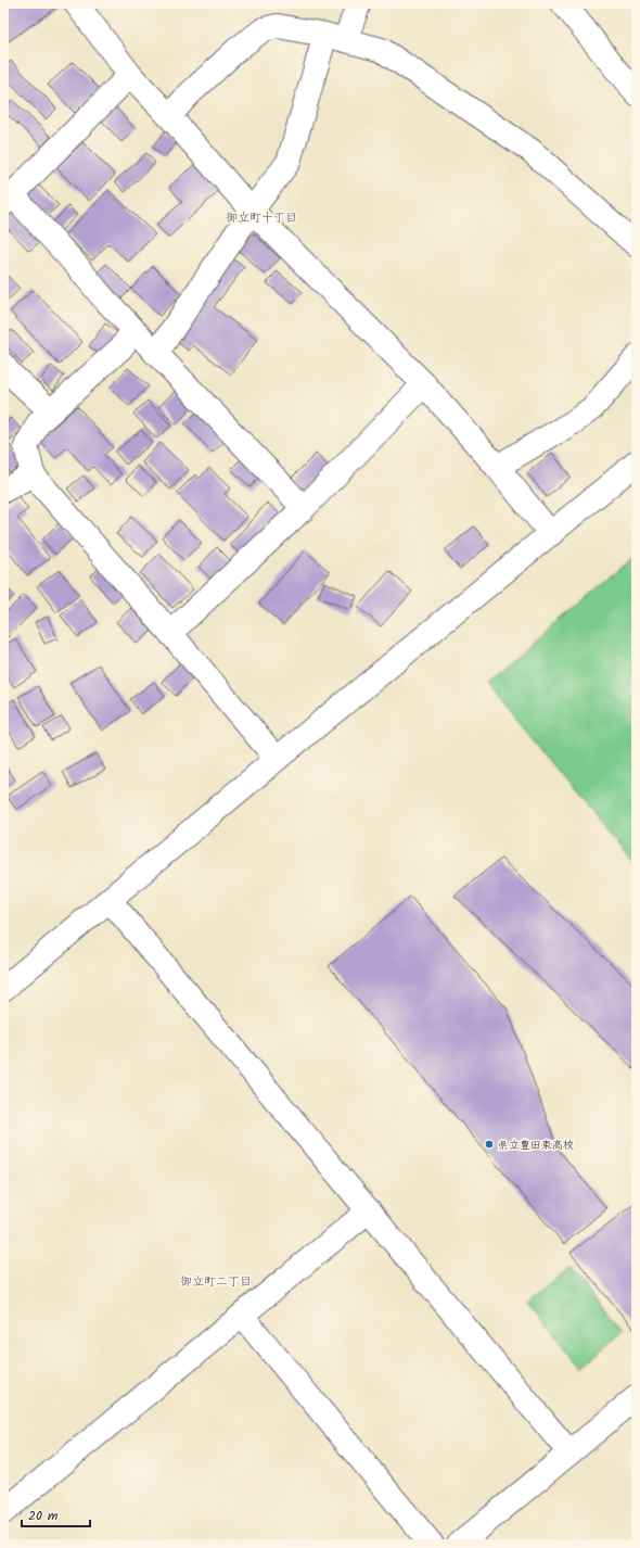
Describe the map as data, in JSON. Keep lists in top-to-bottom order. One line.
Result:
{"districts":["御立町十丁目","御立町二丁目"],"places":["県立豊田東高校"],"scale_bar":"20 m"}
